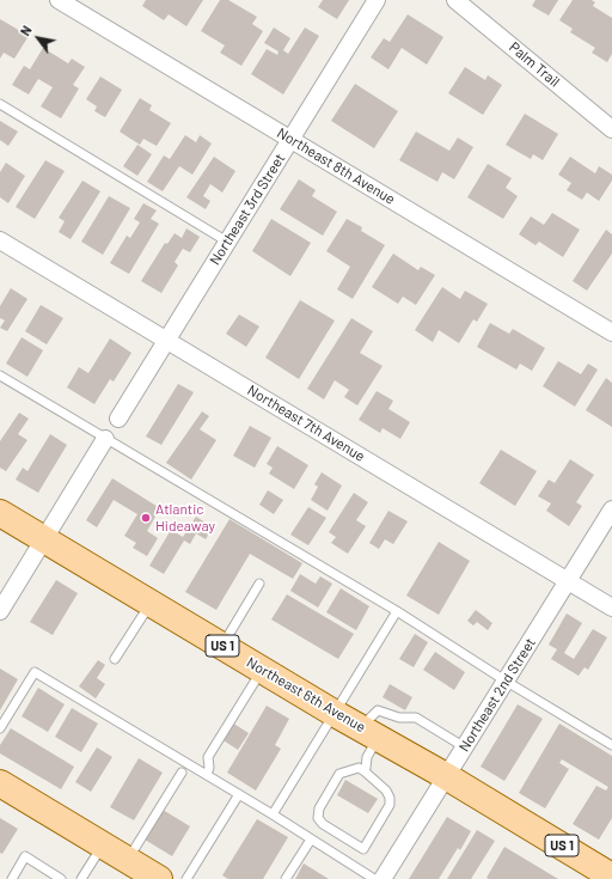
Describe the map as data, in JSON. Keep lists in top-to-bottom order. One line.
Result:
{"streets":{"main road":["US 1","Northeast 6th Avenue"],"street":["Palm Trail","Northeast 8th Avenue","Northeast 3rd Street","Northeast 7th Avenue","Northeast 2nd Street"]},"crossings":[["Northeast 8th Avenue","Northeast 3rd Street"],["Northeast 3rd Street","Northeast 7th Avenue"],["Northeast 7th Avenue","Northeast 2nd Street"],["Northeast 6th Avenue","Northeast 2nd Street"]],"places":["Atlantic Hideaway"],"north":"top left"}
